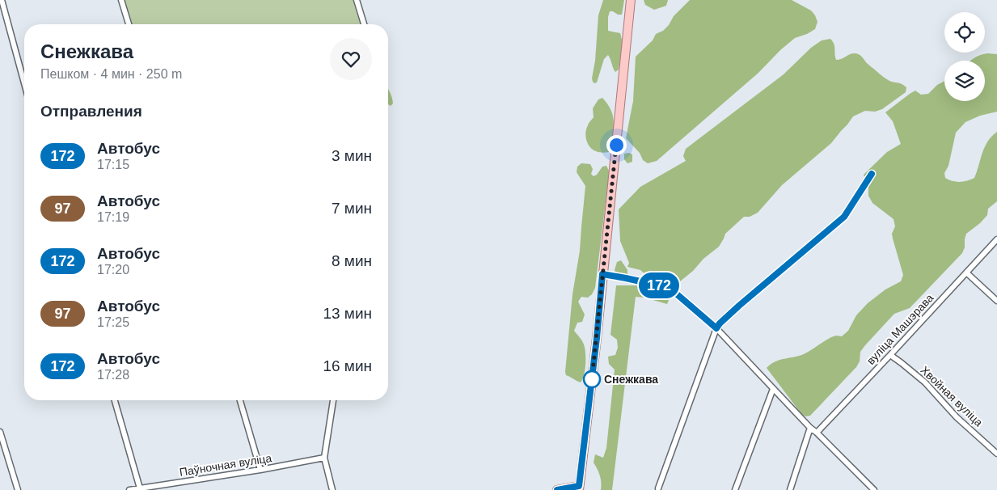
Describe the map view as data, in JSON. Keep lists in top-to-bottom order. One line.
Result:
{"streets":{"street":["вуліца Машэрава","Хвойная вуліца","Паўночная вуліца"]},"crossings":[["вуліца Машэрава","Хвойная вуліца"]],"places":["Снежкава"],"lines":["bus line 172"],"page":{"on_map":"172","heading":[["Снежкава","Пешком · 4 мин · 250 m"],"Отправления"],"list":[{"mark":"172","name":"Автобус","note":"17:15","value":"3 мин"},{"mark":"97","name":"Автобус","note":"17:19","value":"7 мин"},{"mark":"172","name":"Автобус","note":"17:20","value":"8 мин"},{"mark":"97","name":"Автобус","note":"17:25","value":"13 мин"},{"mark":"172","name":"Автобус","note":"17:28","value":"16 мин"}]}}
